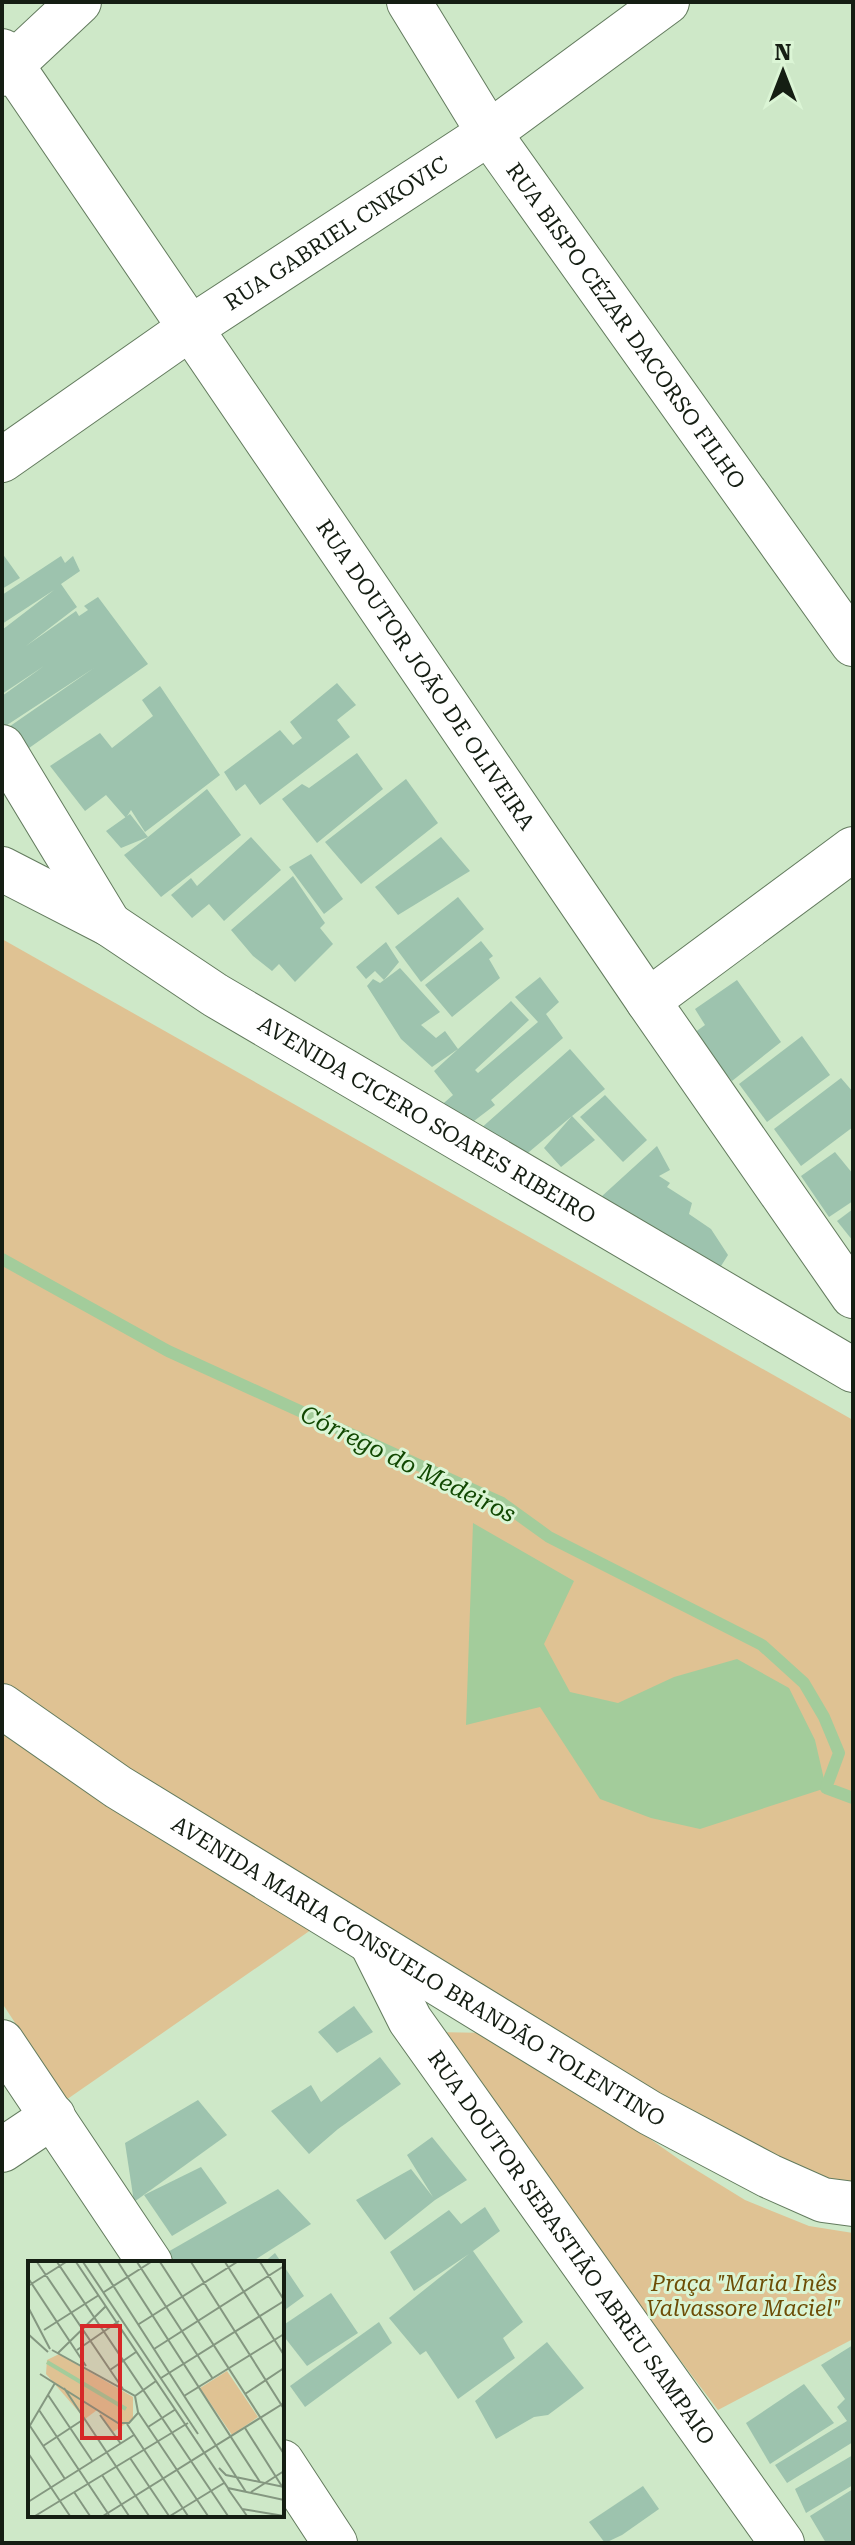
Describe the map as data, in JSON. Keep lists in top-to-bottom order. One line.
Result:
{"streets":{"street":["RUA GABRIEL CNKOVIC","RUA BISPO CÉZAR DACORSO FILHO","RUA DOUTOR JOÃO DE OLIVEIRA","AVENIDA CICERO SOARES RIBEIRO","AVENIDA MARIA CONSUELO BRANDÃO TOLENTINO","RUA DOUTOR SEBASTIÃO ABREU SAMPAIO"]},"crossings":[["RUA GABRIEL CNKOVIC","RUA BISPO CÉZAR DACORSO FILHO"],["RUA GABRIEL CNKOVIC","RUA DOUTOR JOÃO DE OLIVEIRA"],["AVENIDA MARIA CONSUELO BRANDÃO TOLENTINO","RUA DOUTOR SEBASTIÃO ABREU SAMPAIO"]],"water":["Córrego do Medeiros"],"parks":["Praça \"Maria Inês Valvassore Maciel\""],"north":"top"}
